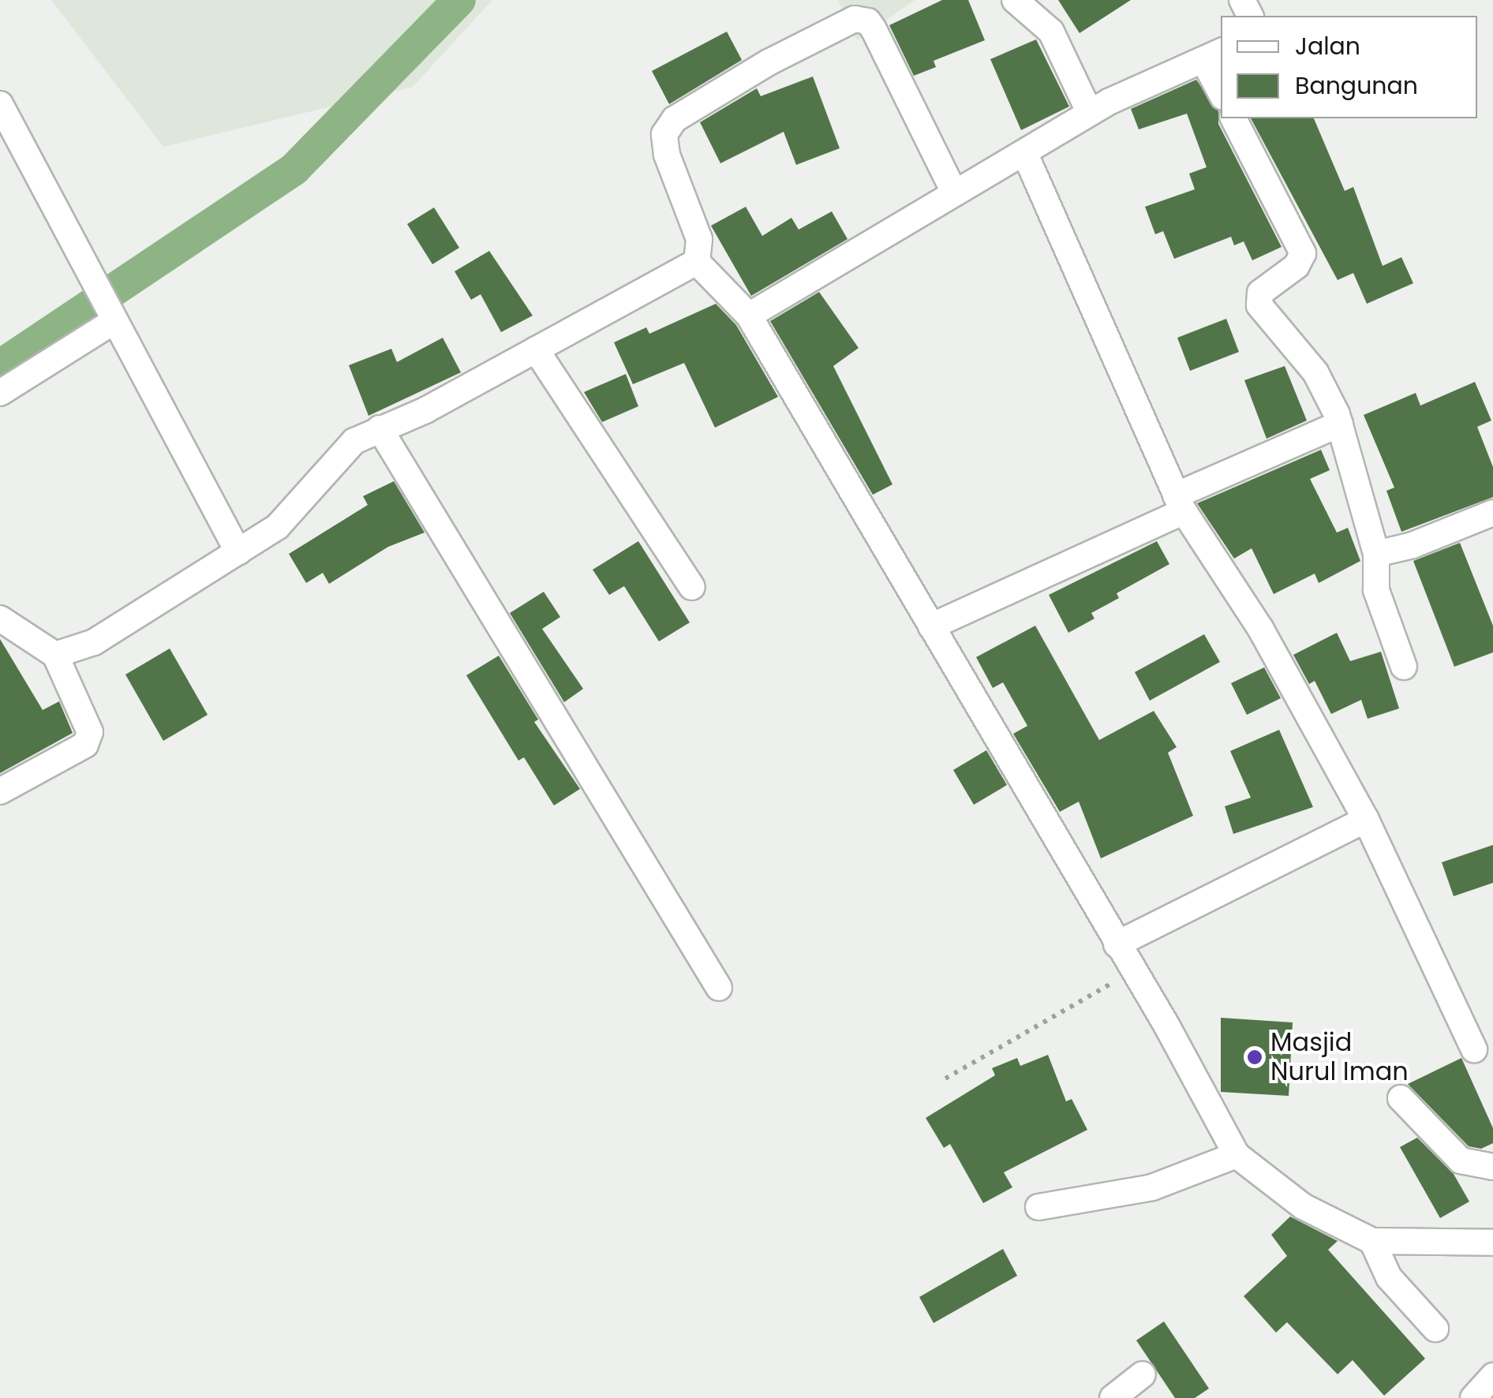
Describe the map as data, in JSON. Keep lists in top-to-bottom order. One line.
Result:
{"places":["Masjid Nurul Iman"],"legend":["Jalan","Bangunan"]}
